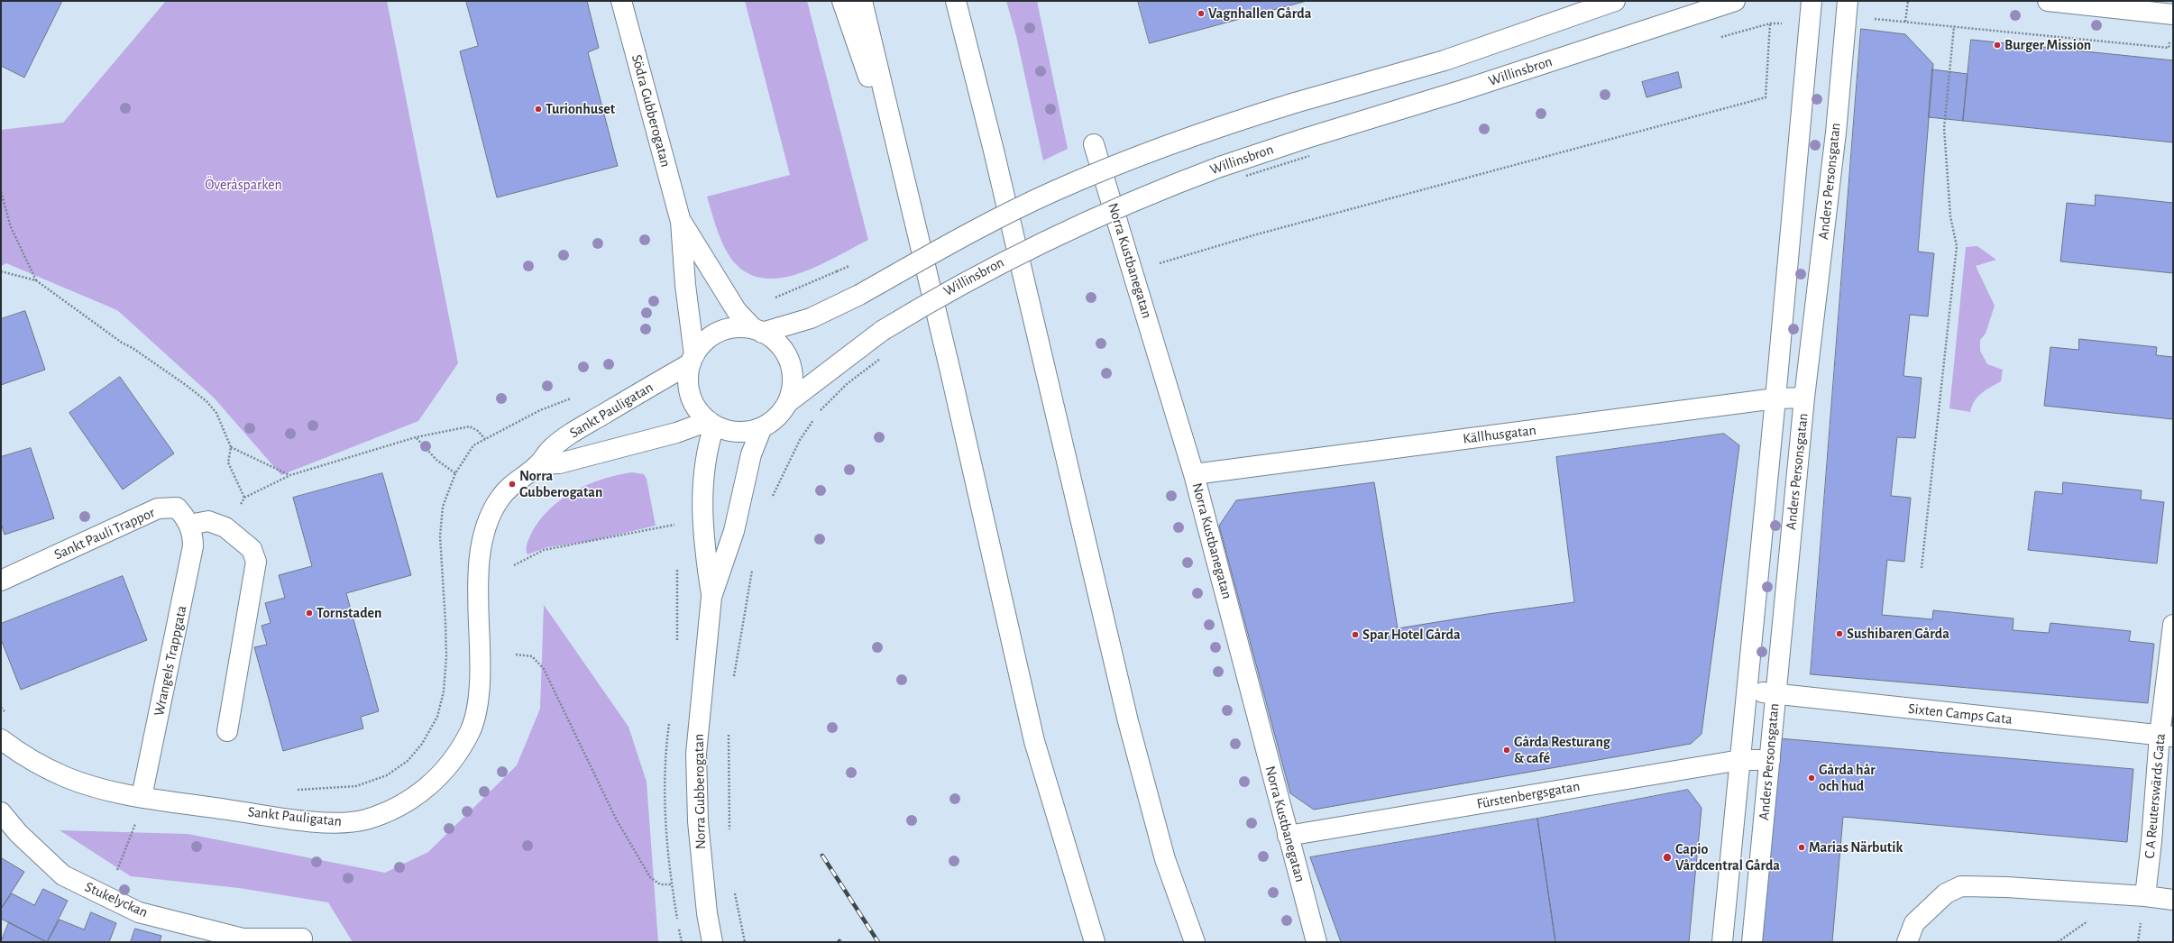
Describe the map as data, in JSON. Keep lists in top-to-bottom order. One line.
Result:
{"streets":{"main road":["Willinsbron","Södra Gubberogatan","Anders Personsgatan","Norra Kustbanegatan","Sankt Pauligatan","Källhusgatan","Sankt Pauli Trappor","Wrangels Trappgata","Sixten Camps Gata","Norra Gubberogatan","Fürstenbergsgatan","C A Reuterswärds Gata","Stukelyckan"]},"crossings":[["Willinsbron","Södra Gubberogatan"],["Willinsbron","Sankt Pauligatan"],["Willinsbron","Norra Gubberogatan"],["Södra Gubberogatan","Sankt Pauligatan"],["Södra Gubberogatan","Norra Gubberogatan"],["Anders Personsgatan","Källhusgatan"],["Anders Personsgatan","Sixten Camps Gata"],["Anders Personsgatan","Fürstenbergsgatan"],["Norra Kustbanegatan","Källhusgatan"],["Norra Kustbanegatan","Fürstenbergsgatan"],["Sankt Pauligatan","Wrangels Trappgata"],["Sankt Pauligatan","Norra Gubberogatan"],["Sankt Pauli Trappor","Wrangels Trappgata"],["Sixten Camps Gata","C A Reuterswärds Gata"]],"parks":["Överåsparken"],"places":["Vagnhallen Gårda","Burger Mission","Turionhuset","Norra Gubberogatan","Tornstaden","Sushibaren Gårda","Spar Hotel Gårda","Gårda Resturang & café","Gårda hår och hud","Marias Närbutik","Capio Vårdcentral Gårda"]}
